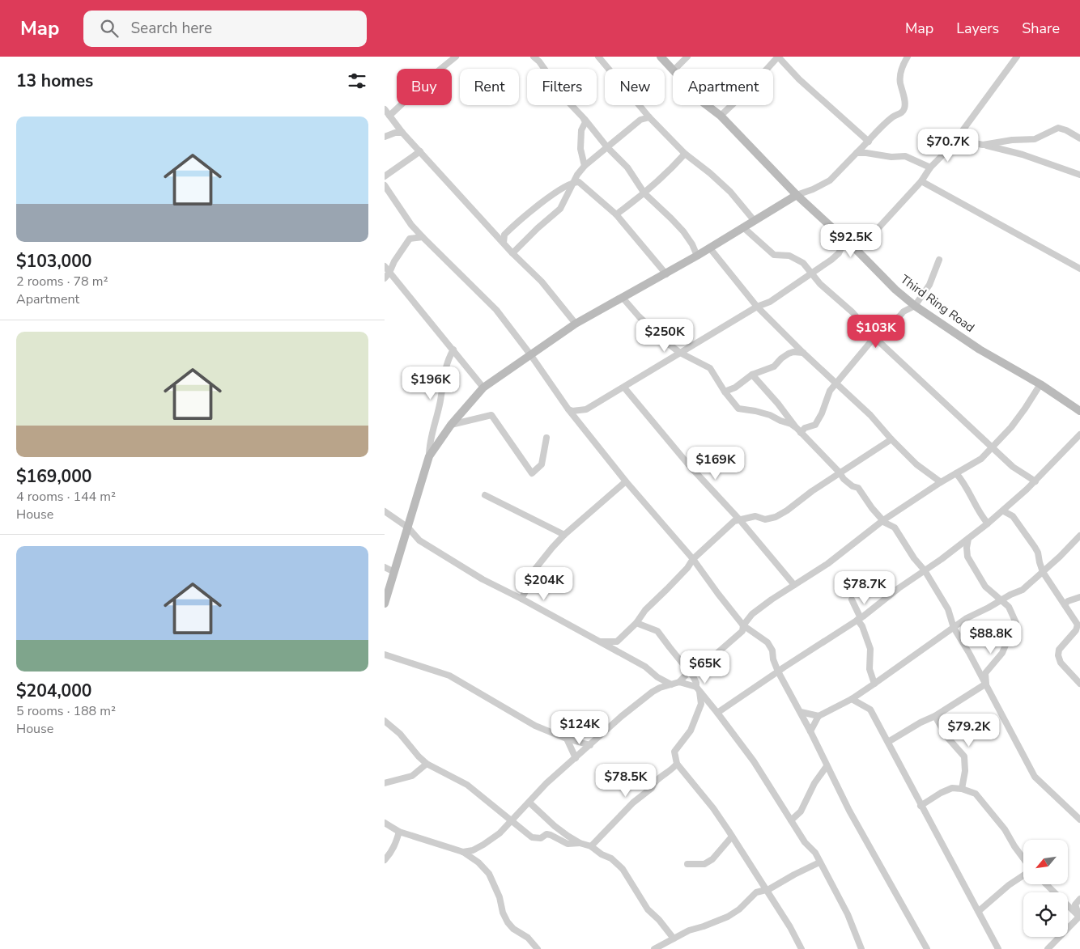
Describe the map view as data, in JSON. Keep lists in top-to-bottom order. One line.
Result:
{"streets":{"street":["Third Ring Road"]},"north":"bottom left","page":{"header":"Map","search":"Search here","nav":["Map","Layers","Share"],"heading":"13 homes","chip":["Buy","Rent","Filters","New","Apartment"],"list":[{"name":"$103,000","note":"2 rooms · 78 m² · Apartment"},{"name":"$169,000","note":"4 rooms · 144 m² · House"},{"name":"$204,000","note":"5 rooms · 188 m² · House"}],"price":["$70.7K","$92.5K","$103K","$250K","$196K","$169K","$204K","$78.7K","$88.8K","$65K","$124K","$79.2K","$78.5K"]}}
